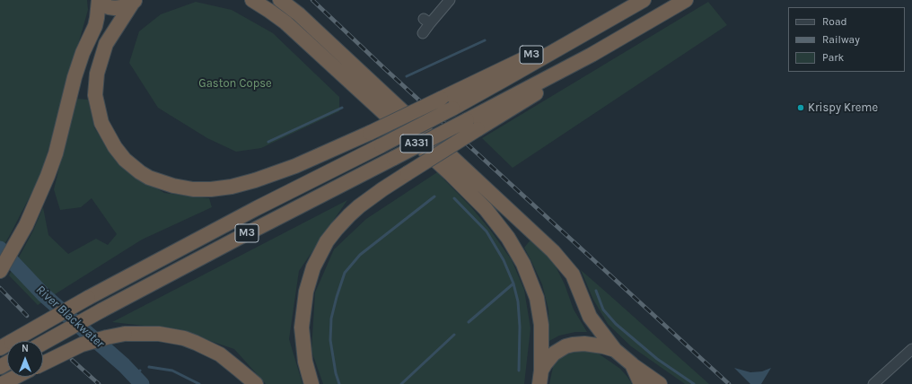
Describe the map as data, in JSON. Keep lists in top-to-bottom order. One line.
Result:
{"streets":{"highway":["M3","A331"]},"water":["River Blackwater"],"parks":["Gaston Copse"],"places":["Krispy Kreme"],"legend":["Road","Railway","Park"],"north":"top"}
